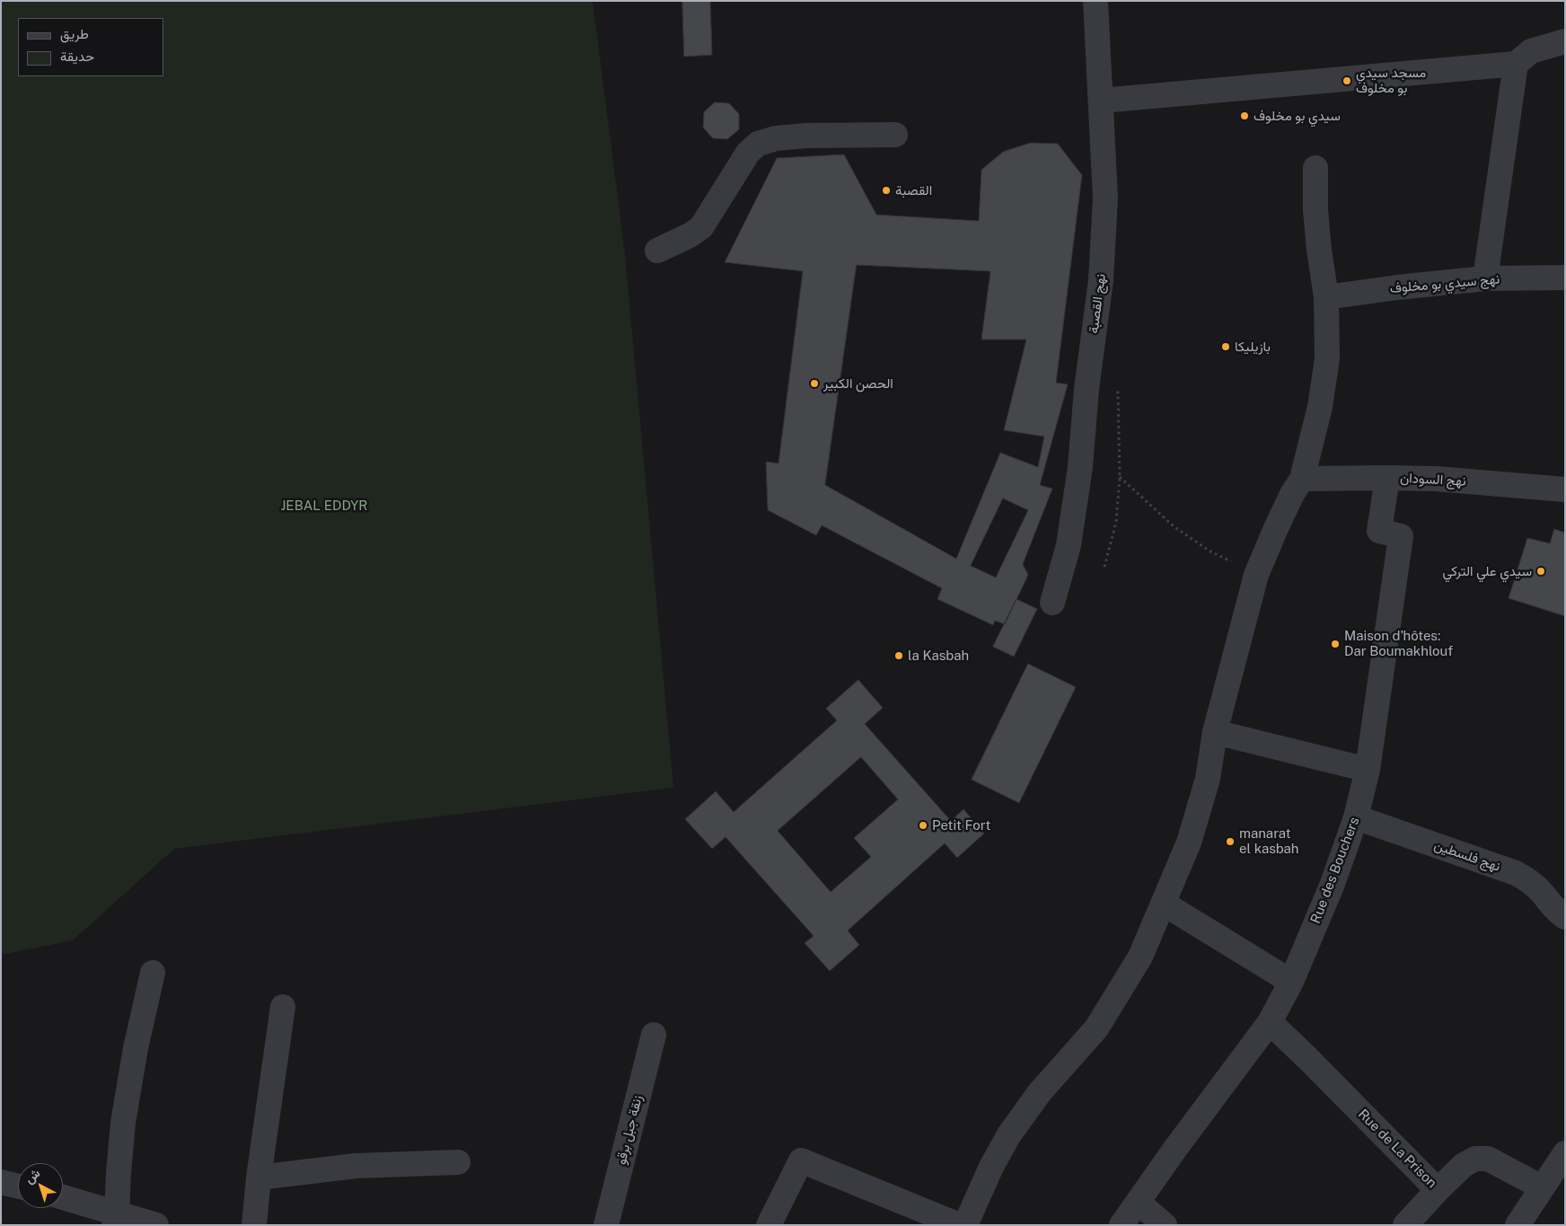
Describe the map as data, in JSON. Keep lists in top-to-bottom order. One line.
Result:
{"streets":{"street":["نهج سيدي بو مخلوف","نهج القصبة","نهج السودان","نهج فلسطين","Rue des Bouchers","زنقة جبل برقو","Rue de La Prison"]},"crossings":[["نهج السودان","Rue des Bouchers"],["نهج فلسطين","Rue des Bouchers"],["Rue des Bouchers","Rue de La Prison"]],"parks":["JEBAL EDDYR"],"places":["مسجد سيدي بو مخلوف","سيدي بو مخلوف","القصبة","بازيليكا","الحصن الكبير","سيدي علي التركي","Maison d'hôtes: Dar Boumakhlouf","la Kasbah","Petit Fort","manarat el kasbah"],"legend":["طريق","حديقة"],"north":"top left"}
